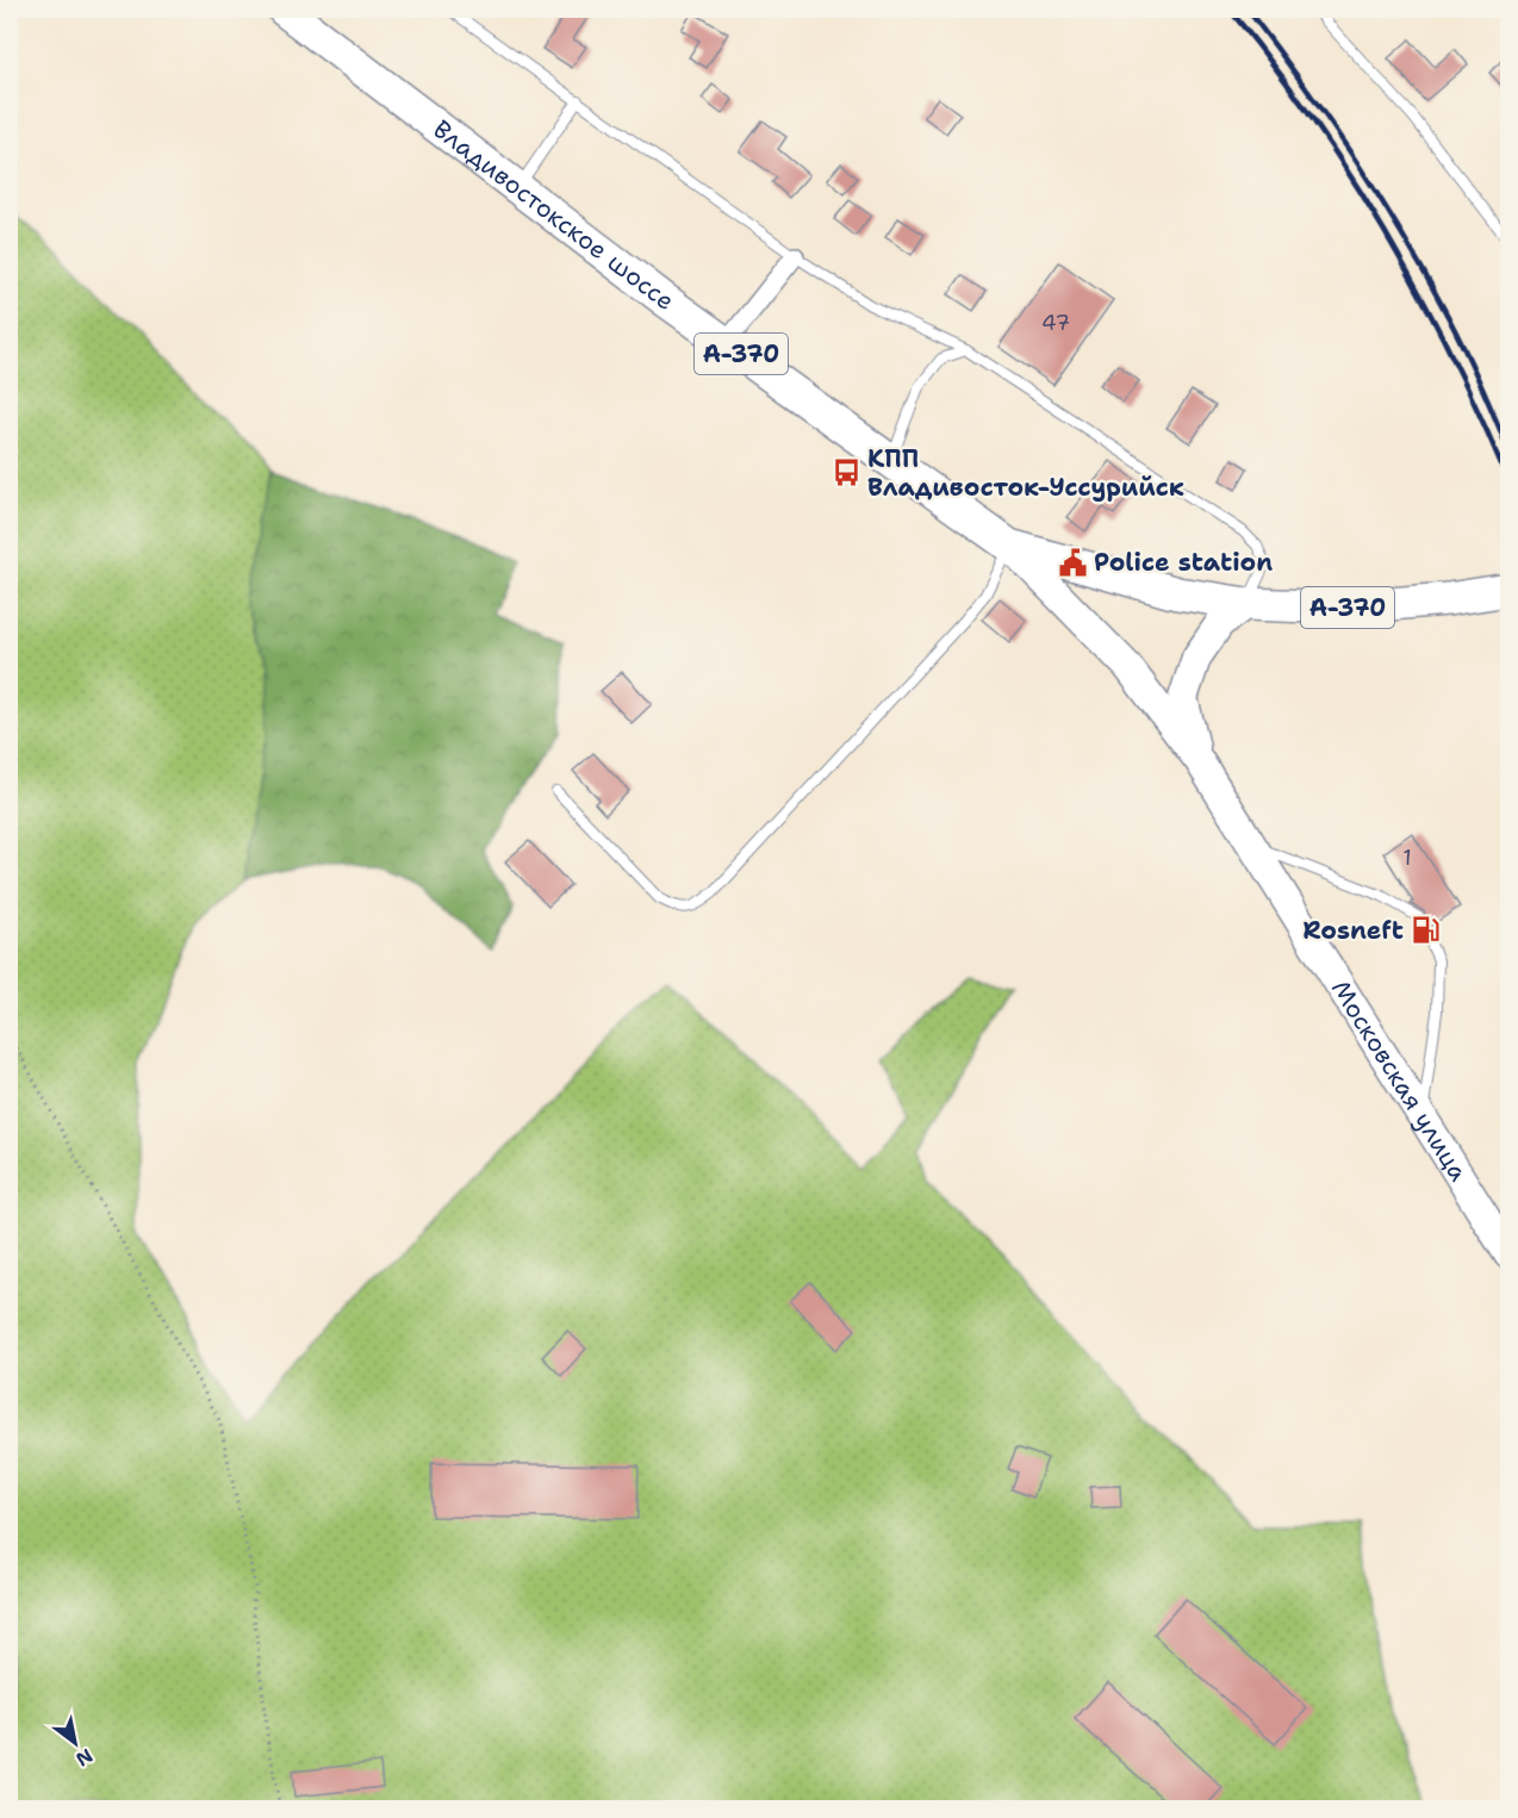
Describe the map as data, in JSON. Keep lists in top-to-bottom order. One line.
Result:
{"streets":{"highway":["Владивостокское шоссе","А-370"],"main road":["Московская улица"]},"crossings":[["Владивостокское шоссе","Московская улица"]],"places":{"bus stop":["КПП Владивосток-Уссурийск"],"public building":["Police station"],"fuel station":["Rosneft"]},"house_numbers":["47","1"],"north":"bottom right"}
